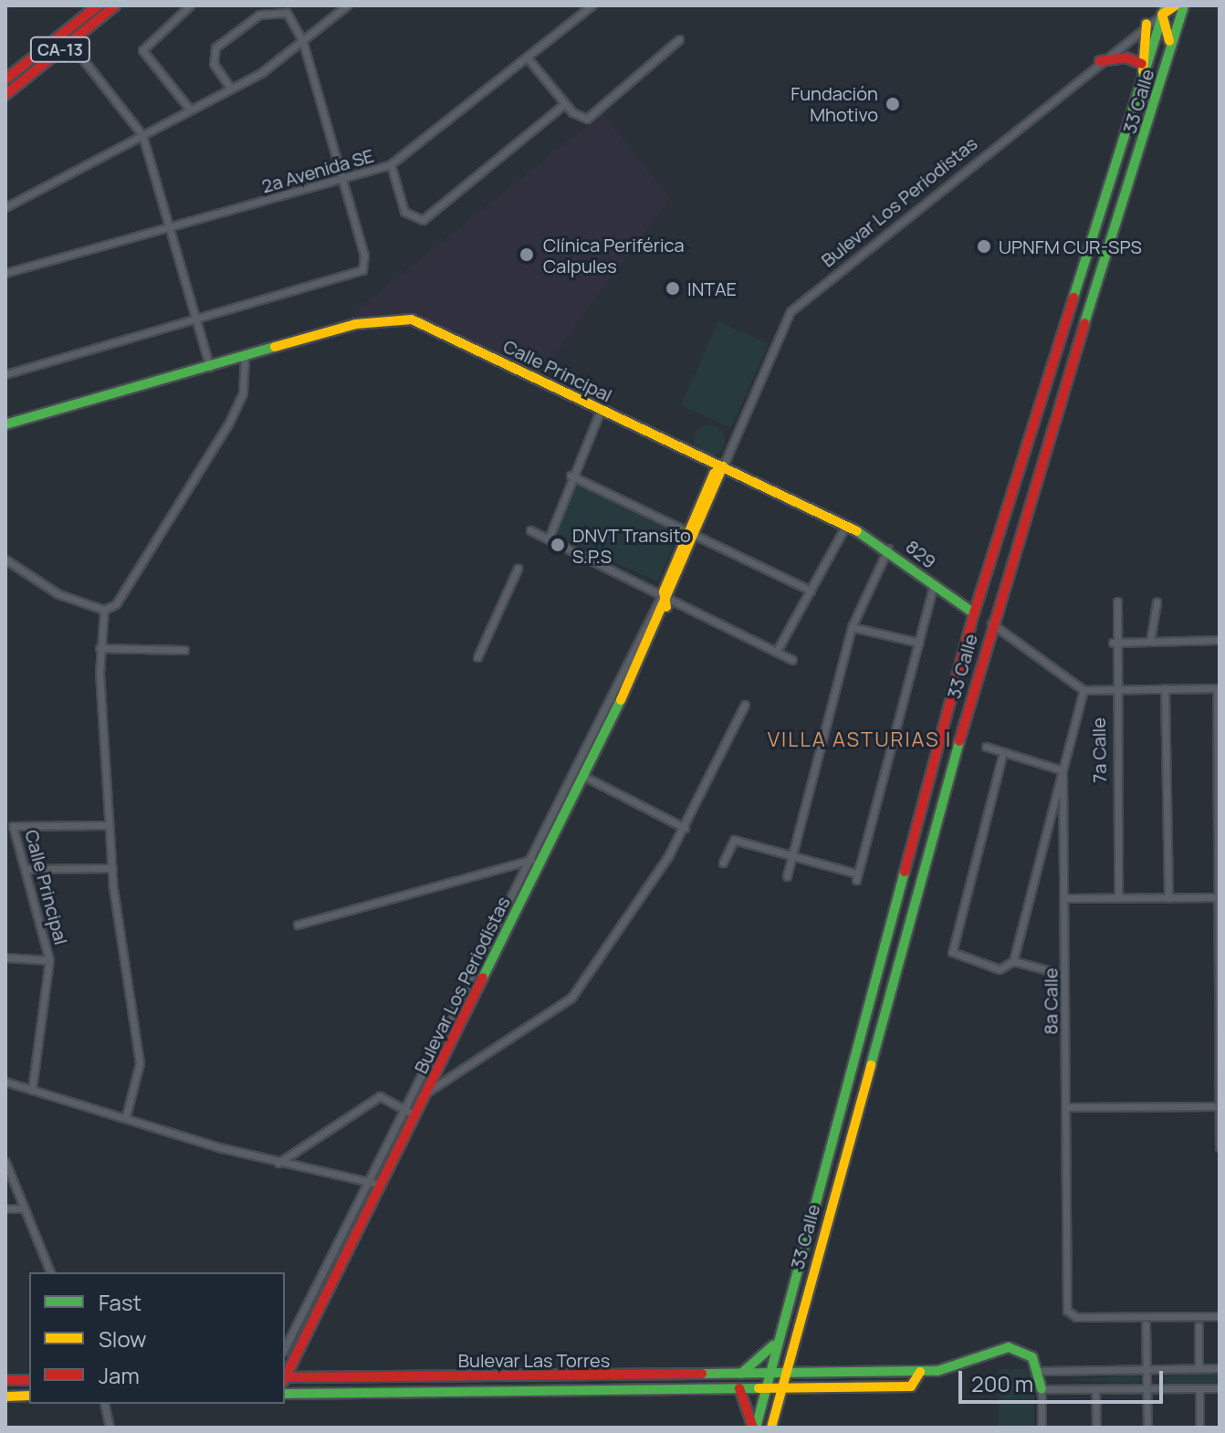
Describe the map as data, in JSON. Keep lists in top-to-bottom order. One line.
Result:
{"streets":{"main road":["CA-13","33 Calle","Bulevar Los Periodistas","Calle Principal","829","Bulevar Las Torres"],"street":["2a Avenida SE","7a Calle","8a Calle"]},"crossings":[["33 Calle","Bulevar Los Periodistas"],["33 Calle","829"],["33 Calle","Bulevar Las Torres"],["Bulevar Los Periodistas","Calle Principal"],["Calle Principal","829"]],"districts":["VILLA ASTURIAS I"],"places":["Fundación Mhotivo","UPNFM CUR-SPS","Clínica Periférica Calpules","INTAE","DNVT Transito S.P.S"],"legend":["Fast","Slow","Jam"],"scale_bar":"200 m"}
